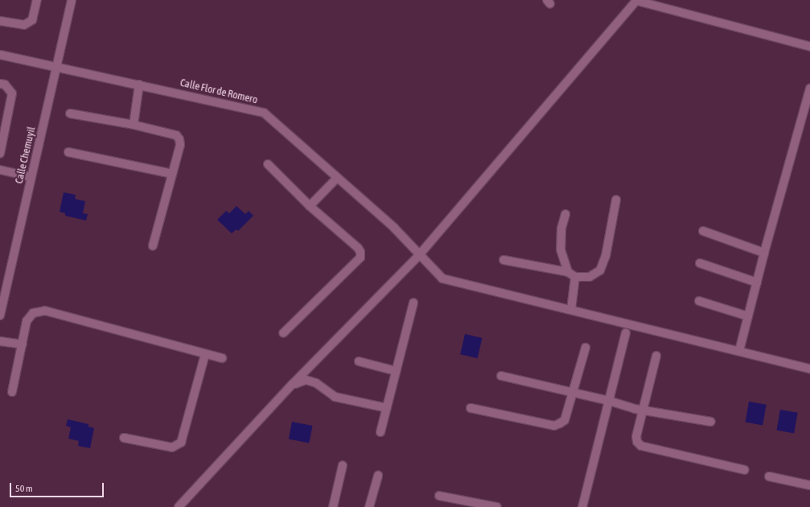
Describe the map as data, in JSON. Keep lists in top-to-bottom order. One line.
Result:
{"streets":{"street":["Calle Flor de Romero","Calle Chemuyil"]},"crossings":[["Calle Flor de Romero","Calle Chemuyil"]],"scale_bar":"50 m"}
